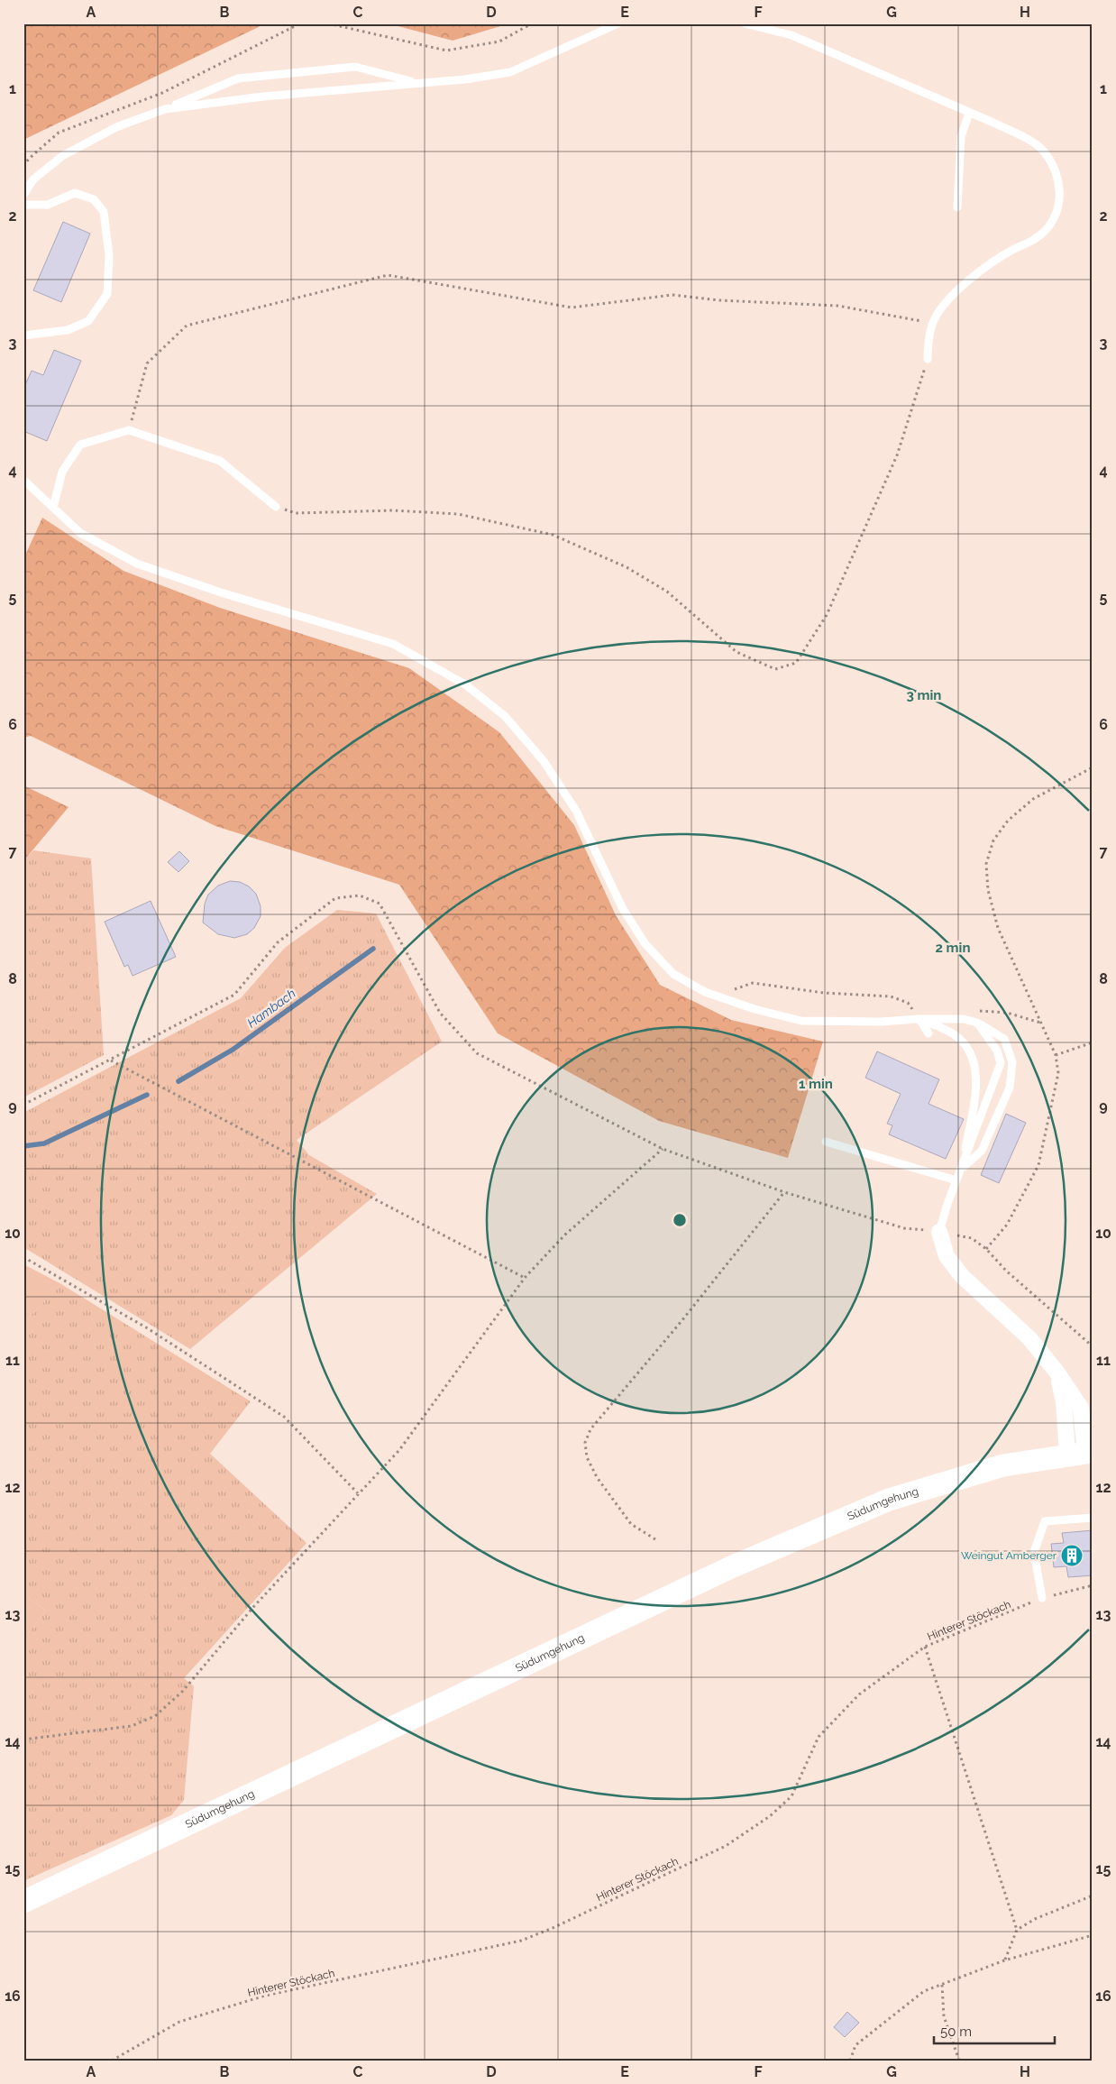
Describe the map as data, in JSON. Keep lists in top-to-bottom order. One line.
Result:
{"streets":{"main road":["Südumgehung"],"path":["Hinterer Stöckach"]},"water":["Hambach"],"places":{"building":["Weingut Amberger"]},"scale_bar":"50 m","grid":{"columns":["A","B","C","D","E","F","G","H"],"rows":["1","2","3","4","5","6","7","8","9","10","11","12","13","14","15","16"]},"rings":["3 min","2 min","1 min"]}
